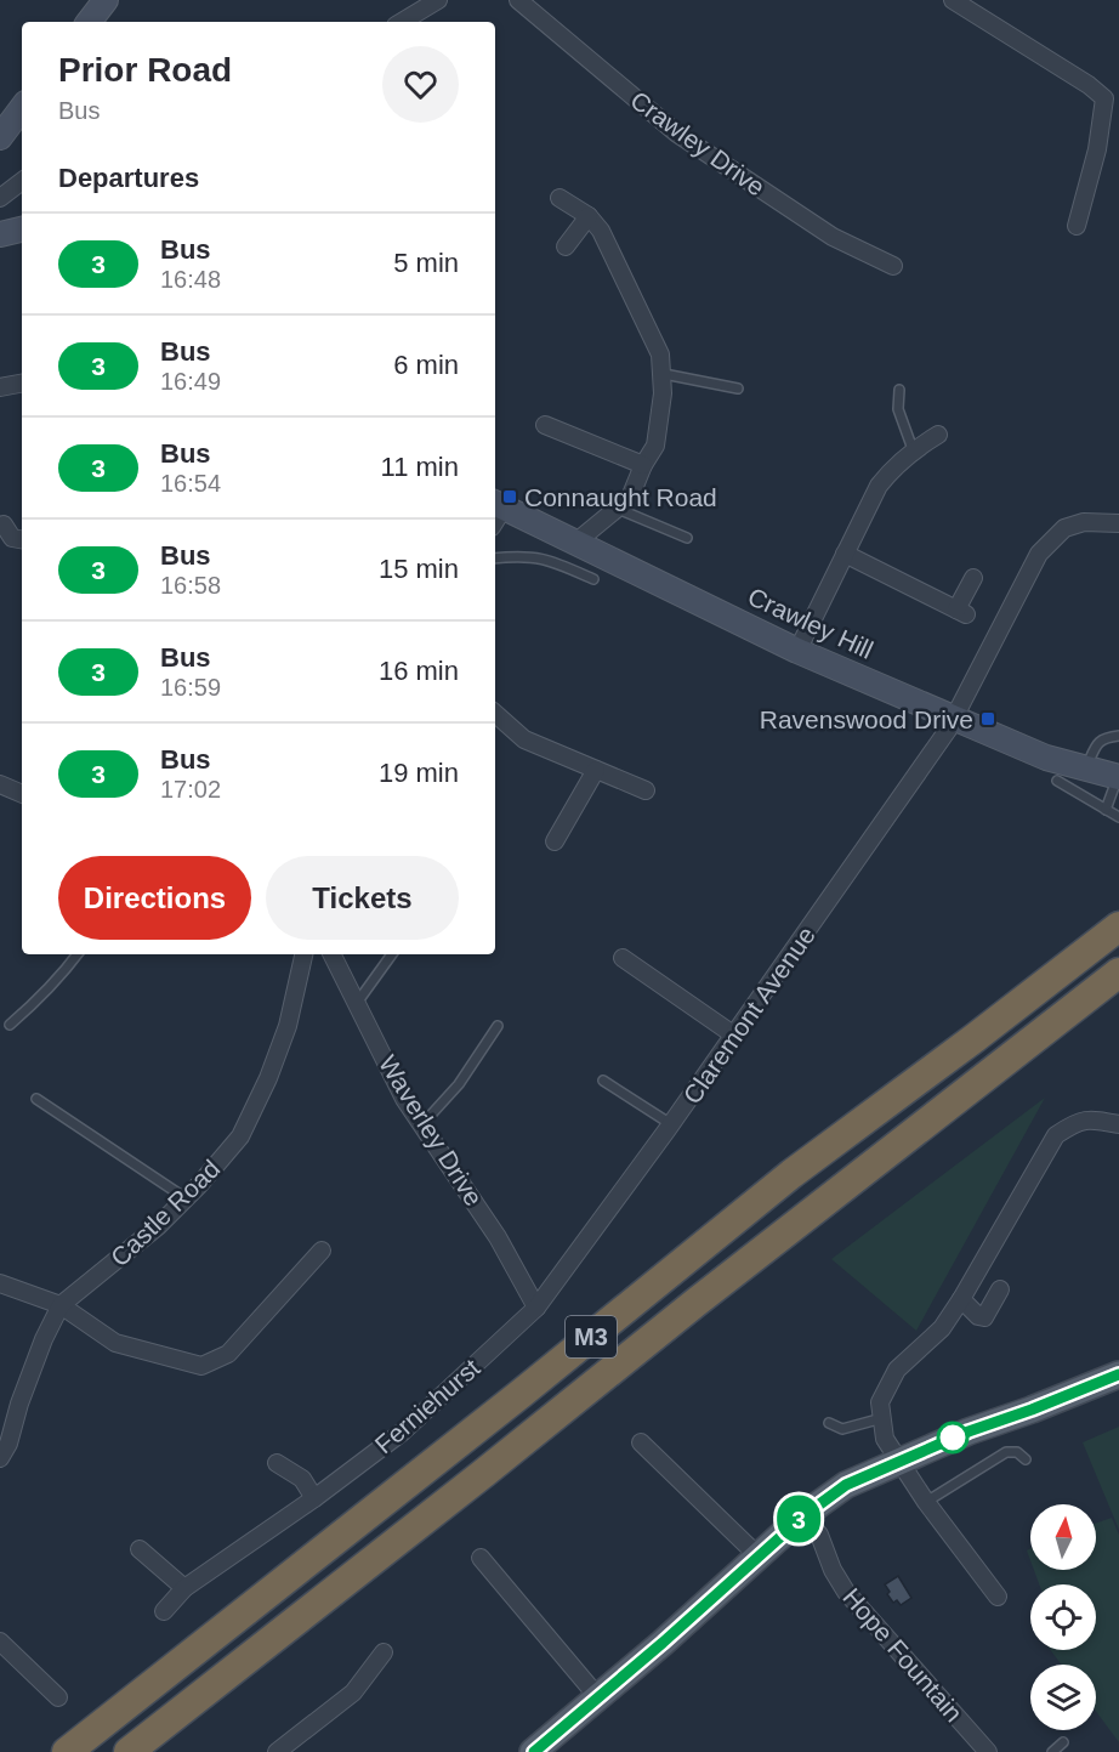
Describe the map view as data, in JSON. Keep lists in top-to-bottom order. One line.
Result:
{"streets":{"highway":["M3"],"street":["Crawley Drive","Crawley Hill","Claremont Avenue","Waverley Drive","Castle Road","Ferniehurst","Hope Fountain"]},"crossings":[["Crawley Hill","Claremont Avenue"],["Claremont Avenue","Waverley Drive"],["Claremont Avenue","Ferniehurst"],["Waverley Drive","Ferniehurst"]],"places":{"transit":["Connaught Road","Ravenswood Drive"]},"lines":["bus line 3"],"north":"top","page":{"on_map":"3","heading":[["Prior Road","Bus"],"Departures"],"list":[{"mark":"3","name":"Bus","note":"16:48","value":"5 min"},{"mark":"3","name":"Bus","note":"16:49","value":"6 min"},{"mark":"3","name":"Bus","note":"16:54","value":"11 min"},{"mark":"3","name":"Bus","note":"16:58","value":"15 min"},{"mark":"3","name":"Bus","note":"16:59","value":"16 min"},{"mark":"3","name":"Bus","note":"17:02","value":"19 min"}],"buttons":["Directions","Tickets"]}}
